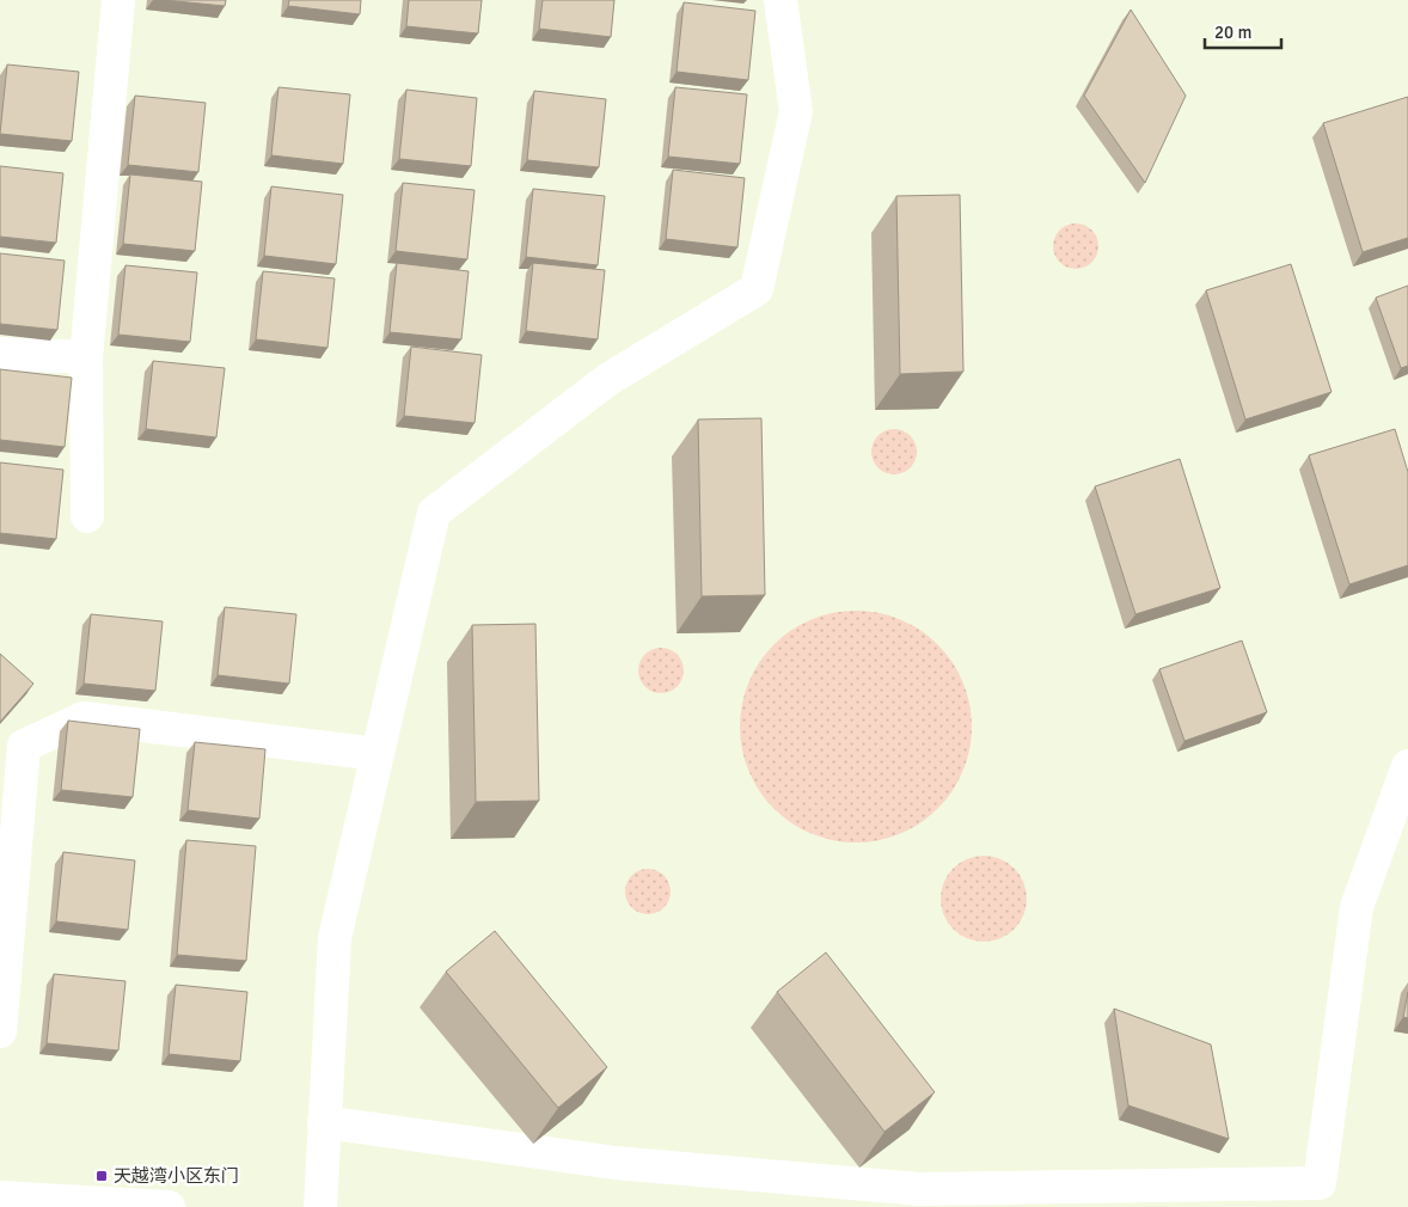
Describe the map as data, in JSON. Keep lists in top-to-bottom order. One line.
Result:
{"places":{"transit":["天越湾小区东门"]},"scale_bar":"20 m"}
